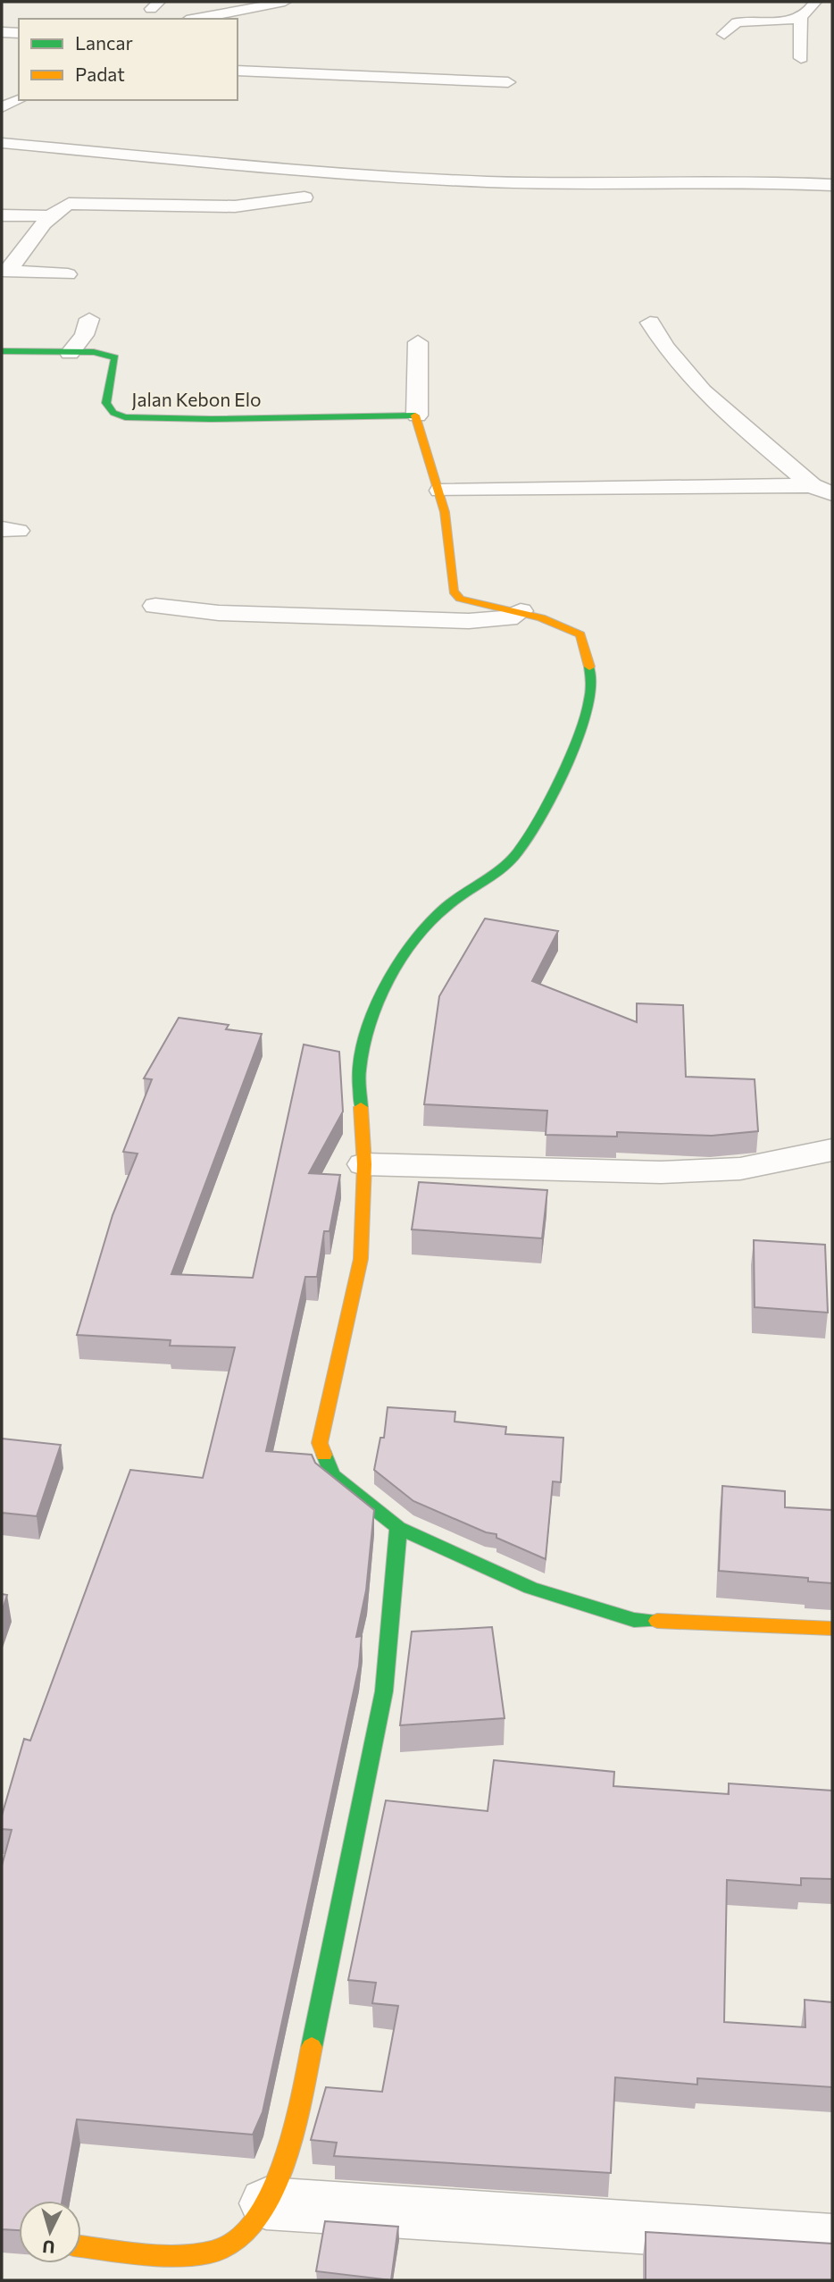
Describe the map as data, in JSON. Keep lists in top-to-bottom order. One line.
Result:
{"streets":{"street":["Jalan Kebon Elo"]},"legend":["Lancar","Padat"],"north":"bottom"}
